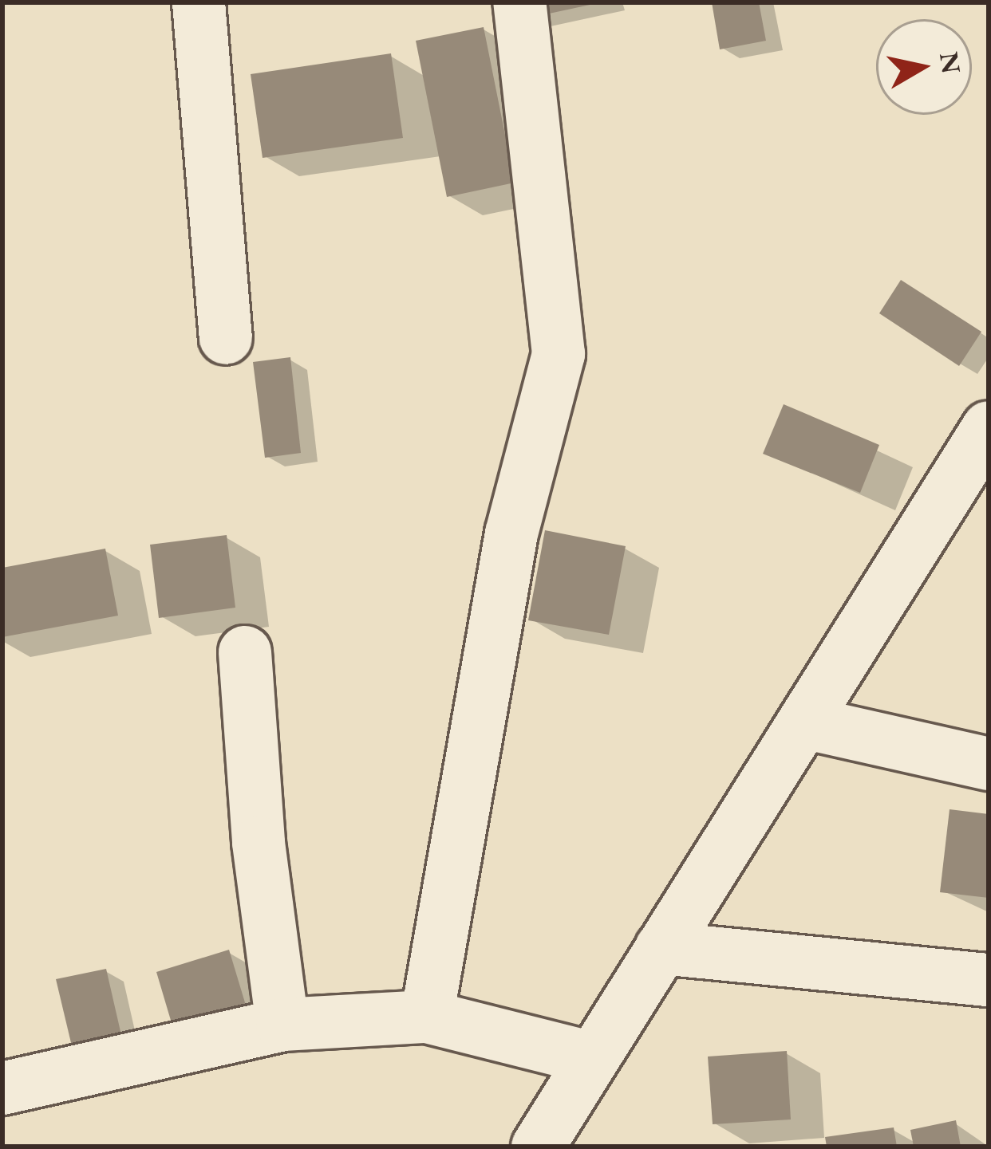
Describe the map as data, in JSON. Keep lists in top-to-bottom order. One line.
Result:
{"north":"right"}
